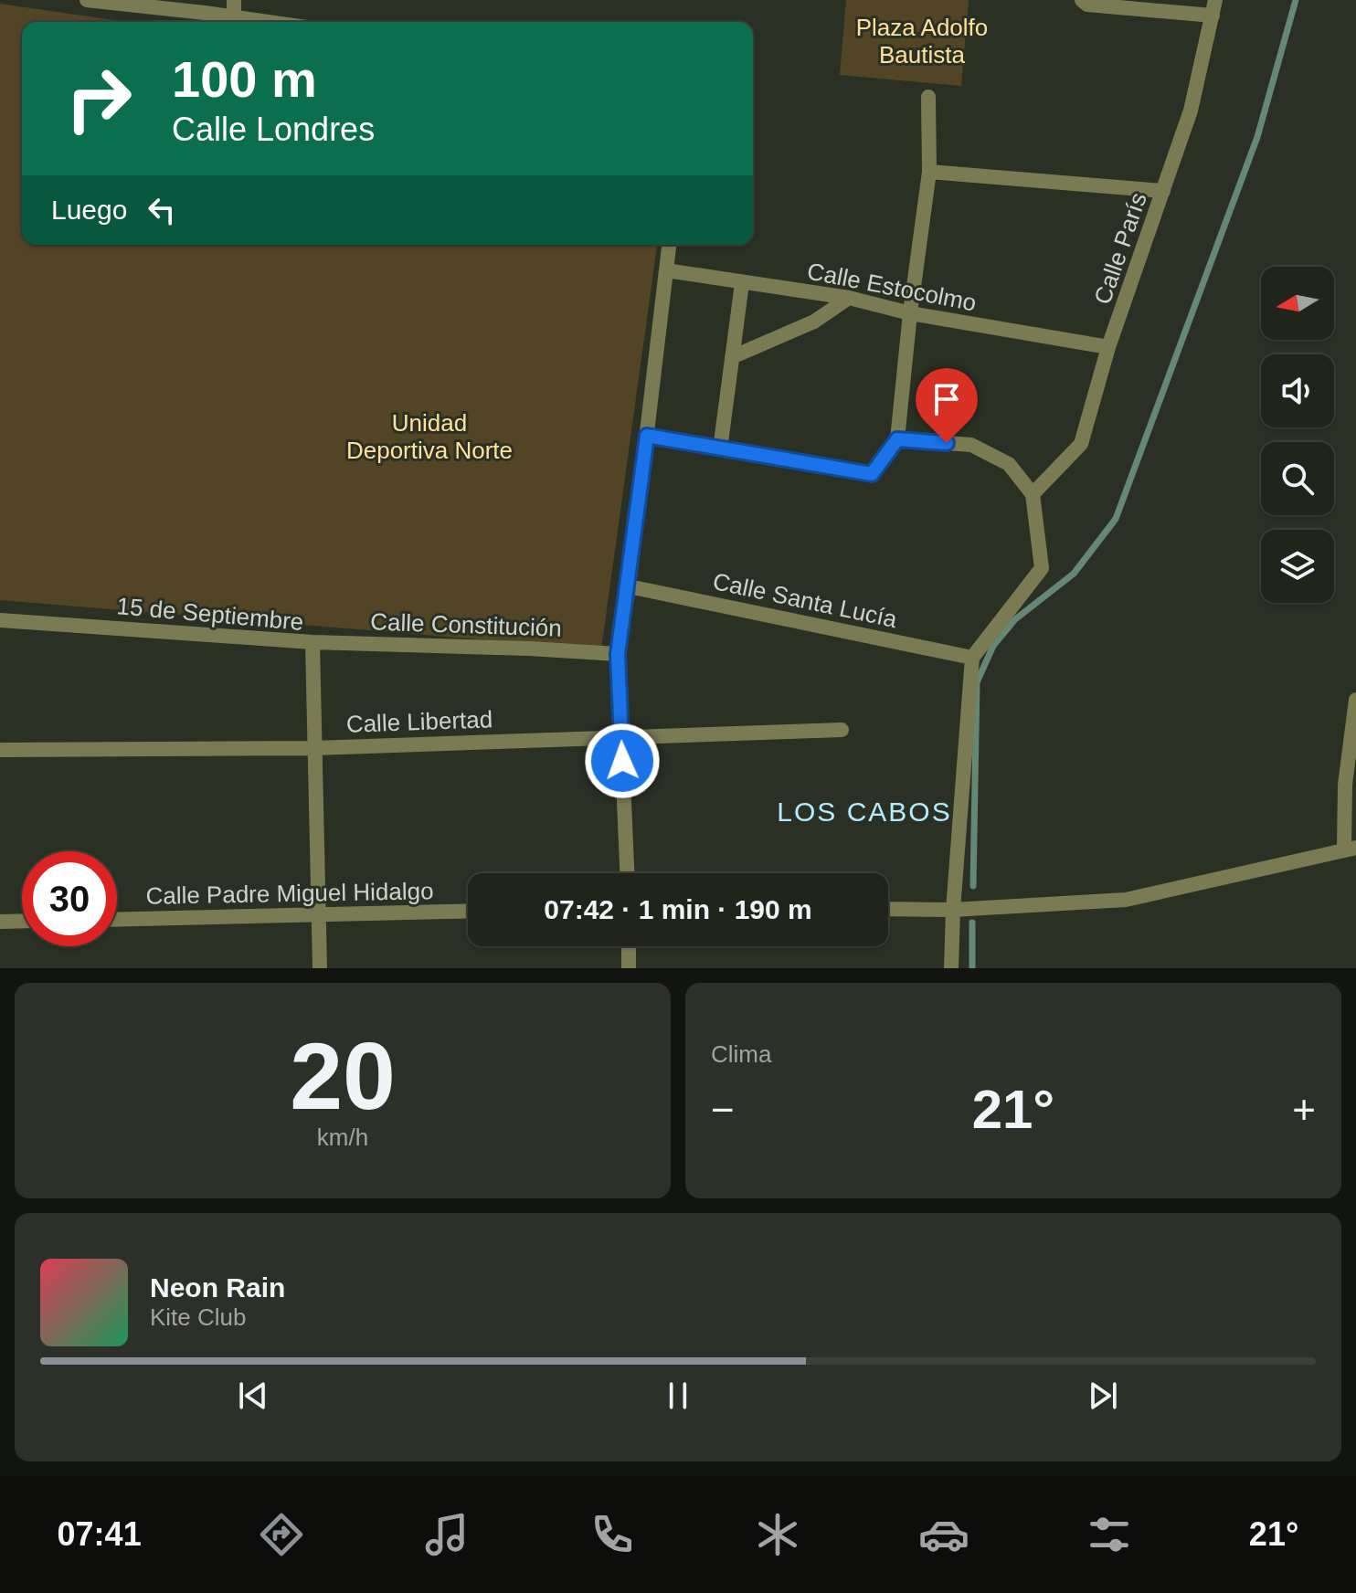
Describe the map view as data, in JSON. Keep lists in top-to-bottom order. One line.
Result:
{"streets":{"street":["Calle París","Calle Estocolmo","Calle Santa Lucía","15 de Septiembre","Calle Constitución","Calle Libertad","Calle Padre Miguel Hidalgo"]},"crossings":[["Calle París","Calle Estocolmo"],["15 de Septiembre","Calle Constitución"],["15 de Septiembre","Calle Libertad"],["15 de Septiembre","Calle Padre Miguel Hidalgo"]],"districts":["LOS CABOS"],"parks":["Plaza Adolfo Bautista","Unidad Deportiva Norte"],"north":"left","page":{"turn":["100 m","Calle Londres"],"then":"Luego","limit":"30","trip":"07:42 · 1 min · 190 m","tile":[["20","km/h"],"Clima"],"heat":["−","21°","+"],"song":["Neon Rain","Kite Club"],"tabs":["07:41","21°"]}}
